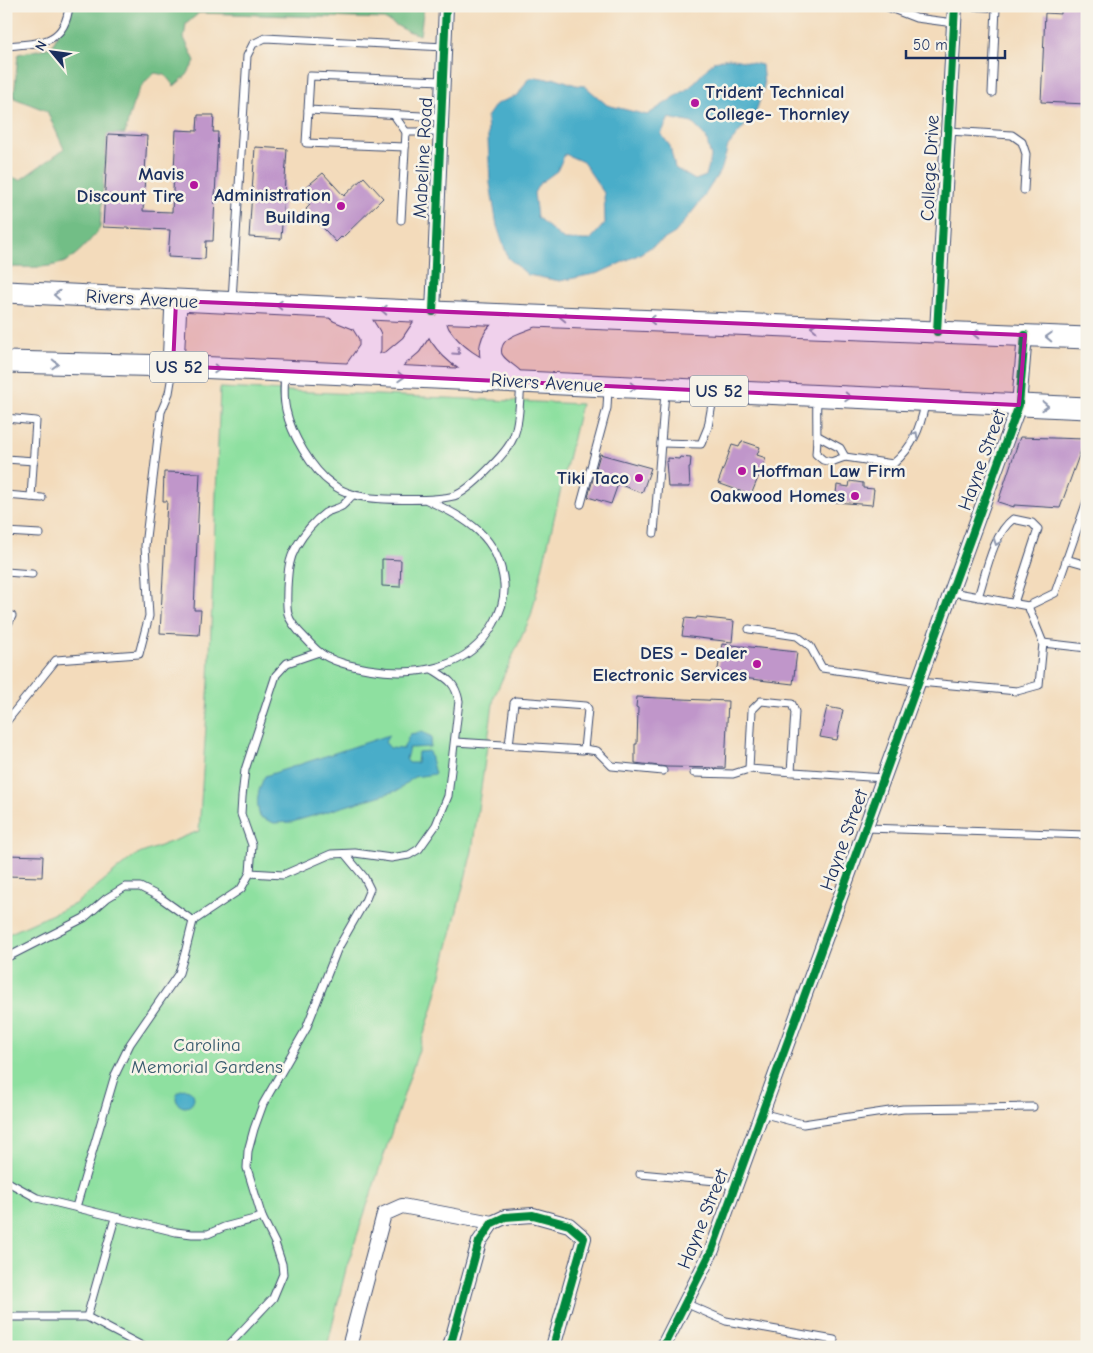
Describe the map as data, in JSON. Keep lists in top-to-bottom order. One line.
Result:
{"streets":{"main road":["Rivers Avenue","US 52"],"street":["Mabeline Road","College Drive","Hayne Street"]},"crossings":[["Mabeline Road","Rivers Avenue"],["College Drive","Rivers Avenue"],["Rivers Avenue","Hayne Street"]],"parks":["Carolina Memorial Gardens"],"places":["Trident Technical College- Thornley","Mavis Discount Tire","Administration Building","Hoffman Law Firm","Tiki Taco","Oakwood Homes","DES - Dealer Electronic Services"],"scale_bar":"50 m","north":"top left"}
